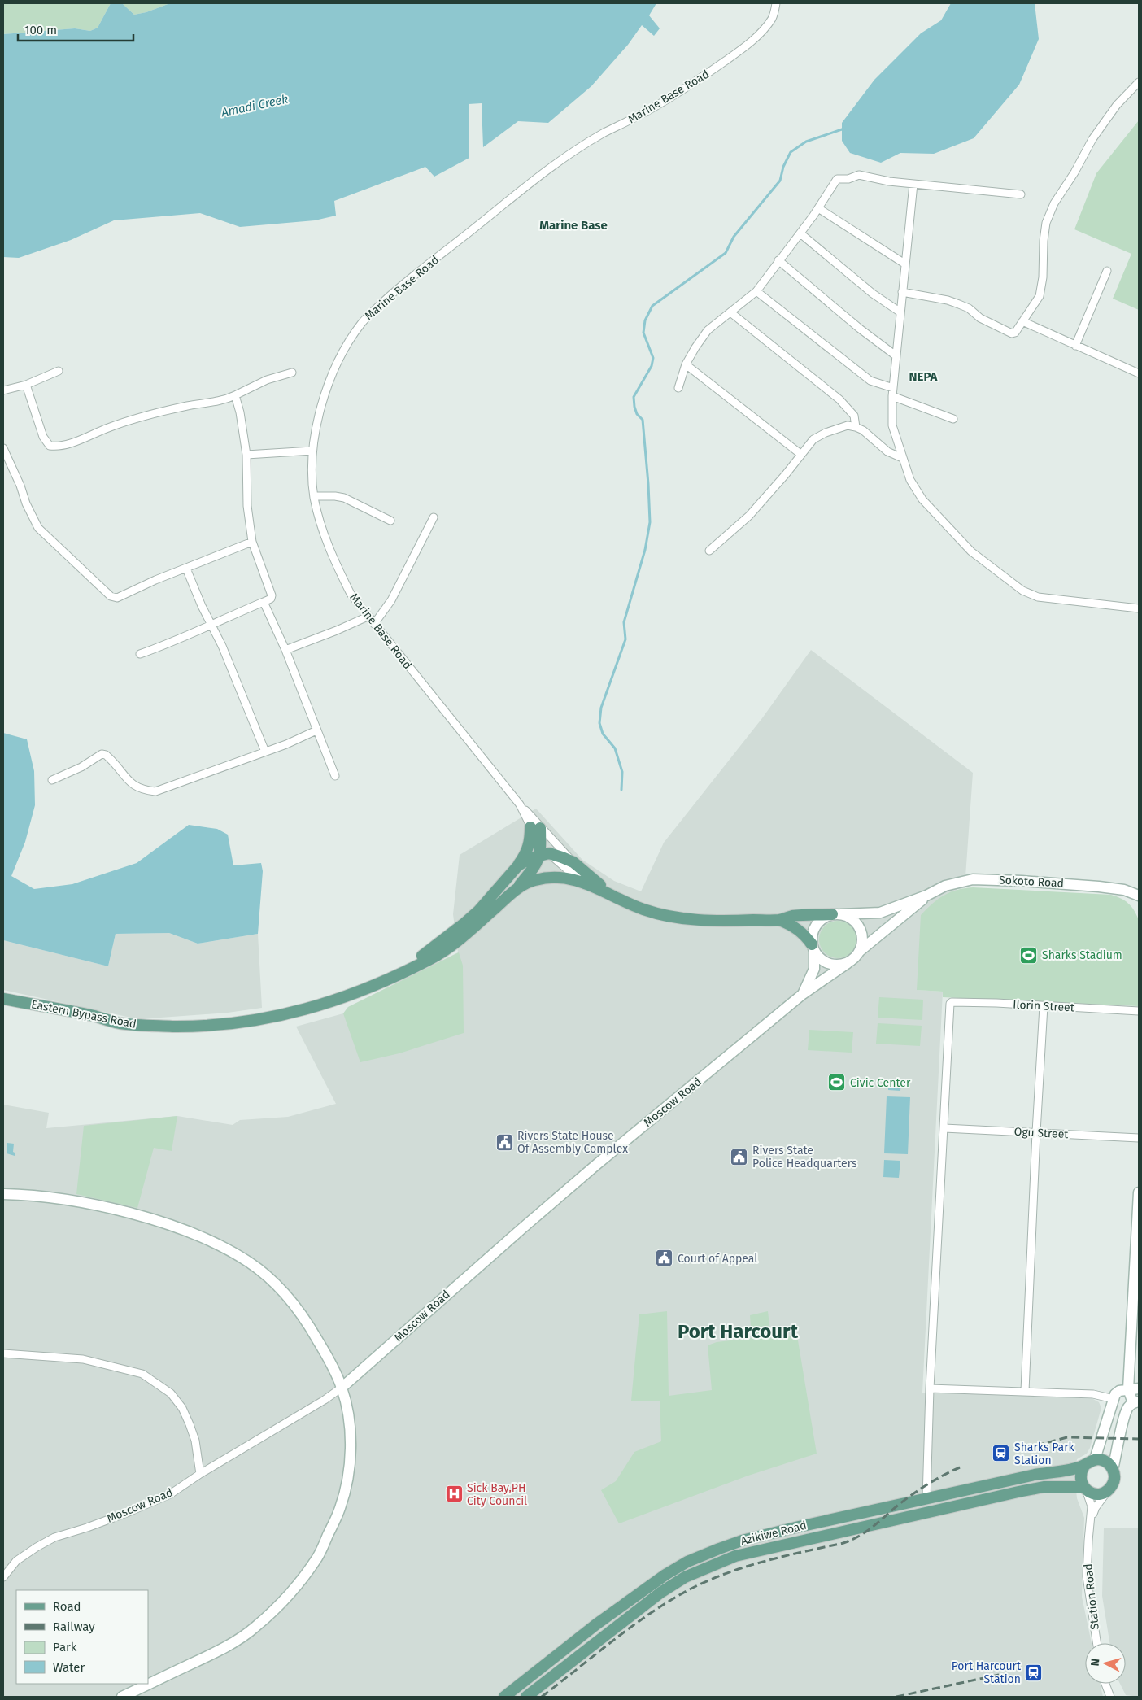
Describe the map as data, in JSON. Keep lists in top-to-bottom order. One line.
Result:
{"streets":{"main road":["Eastern Bypass Road","Azikiwe Road"],"street":["Marine Base Road","Sokoto Road","Ilorin Street","Moscow Road","Ogu Street","Station Road"]},"crossings":[["Sokoto Road","Moscow Road"],["Ilorin Street","Ogu Street"],["Azikiwe Road","Station Road"]],"districts":["Marine Base","NEPA","Port Harcourt"],"water":["Amadi Creek"],"places":{"sports":["Sharks Stadium","Civic Center"],"public building":["Rivers State House Of Assembly Complex","Rivers State Police Headquarters","Court of Appeal"],"station":["Sharks Park Station","Port Harcourt Station"],"hospital":["Sick Bay,PH City Council"]},"legend":["Road","Railway","Park","Water"],"scale_bar":"100 m","north":"left"}
